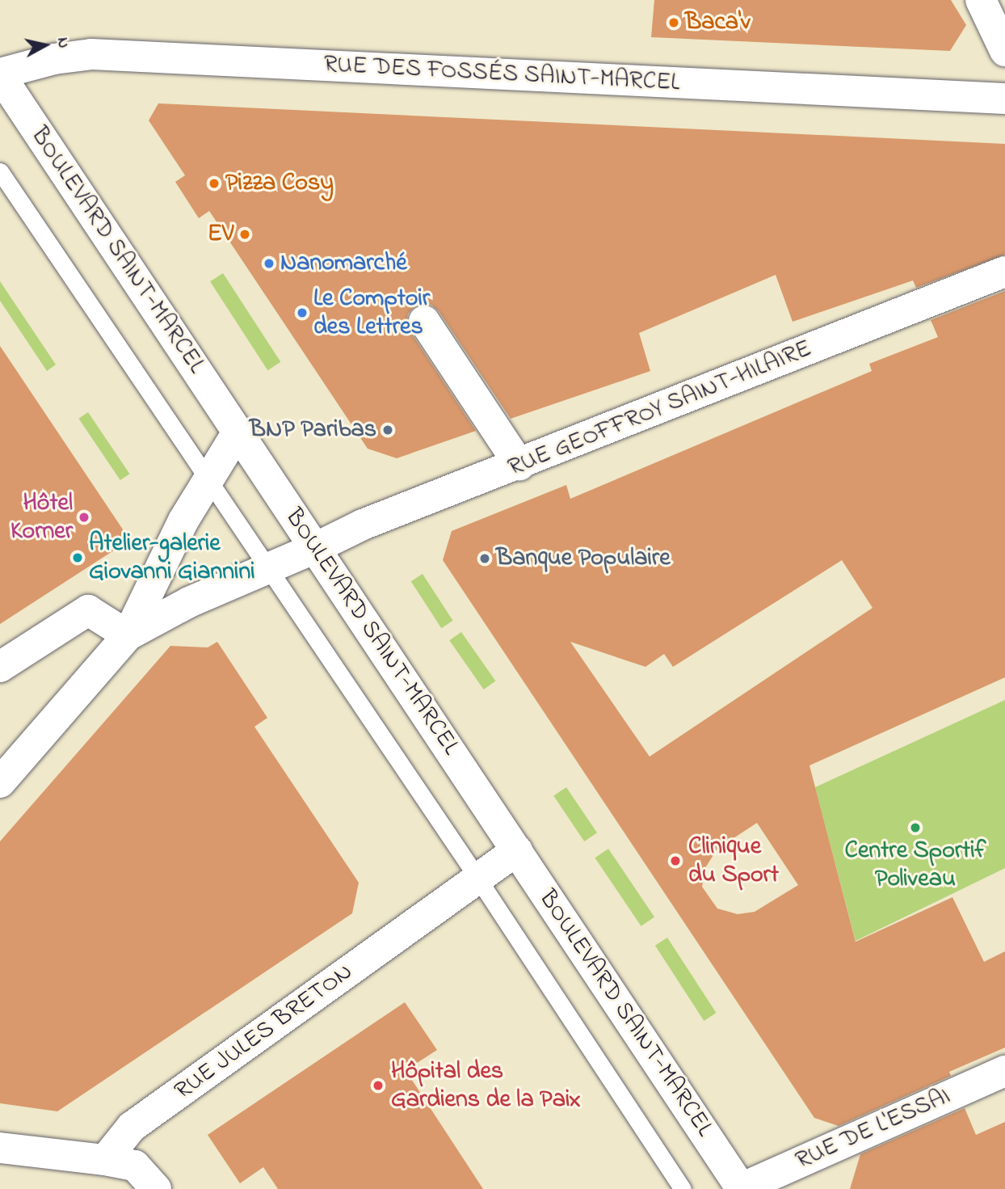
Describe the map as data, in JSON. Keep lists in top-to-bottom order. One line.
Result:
{"streets":{"street":["RUE DES FOSSÉS SAINT-MARCEL","BOULEVARD SAINT-MARCEL","RUE GEOFFROY SAINT-HILAIRE","RUE JULES BRETON","RUE DE L'ESSAI"]},"crossings":[["RUE DES FOSSÉS SAINT-MARCEL","BOULEVARD SAINT-MARCEL"],["BOULEVARD SAINT-MARCEL","RUE GEOFFROY SAINT-HILAIRE"],["BOULEVARD SAINT-MARCEL","RUE JULES BRETON"],["BOULEVARD SAINT-MARCEL","RUE DE L'ESSAI"]],"places":["Baca'v","Pizza Cosy","EV","Nanomarché","Le Comptoir des Lettres","BNP Paribas","Hôtel Korner","Atelier-galerie Giovanni Giannini","Banque Populaire","Centre Sportif Poliveau","Clinique du Sport","Hôpital des Gardiens de la Paix"],"north":"right"}
